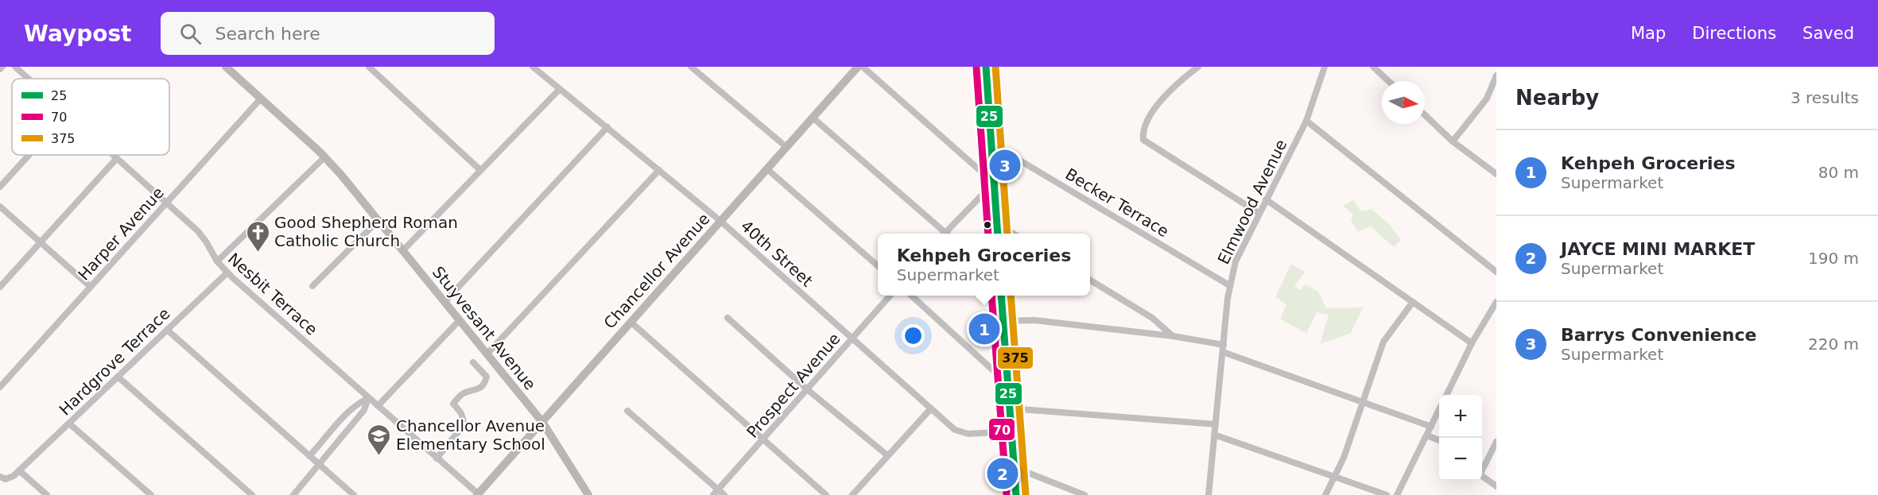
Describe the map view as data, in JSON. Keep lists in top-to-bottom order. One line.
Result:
{"streets":{"main road":["Chancellor Avenue","Stuyvesant Avenue"],"street":["Elmwood Avenue","Becker Terrace","Harper Avenue","40th Street","Nesbit Terrace","Hardgrove Terrace","Prospect Avenue"]},"crossings":[["Elmwood Avenue","Becker Terrace"],["Harper Avenue","Nesbit Terrace"],["Harper Avenue","Stuyvesant Avenue"],["40th Street","Chancellor Avenue"],["40th Street","Prospect Avenue"],["Chancellor Avenue","Nesbit Terrace"],["Chancellor Avenue","Stuyvesant Avenue"],["Nesbit Terrace","Hardgrove Terrace"]],"places":{"church":["Good Shepherd Roman Catholic Church"],"school or university":["Chancellor Avenue Elementary School"]},"lines":["transit line 25","transit line 375","transit line 70"],"legend":["25","70","375"],"north":"right","page":{"header":"Waypost","search":"Search here","nav":["Map","Directions","Saved"],"heading":["Nearby","3 results"],"list":[{"mark":"1","name":"Kehpeh Groceries","note":"Supermarket","value":"80 m"},{"mark":"2","name":"JAYCE MINI MARKET","note":"Supermarket","value":"190 m"},{"mark":"3","name":"Barrys Convenience","note":"Supermarket","value":"220 m"}],"pins":["3","1","2"],"popup":["Kehpeh Groceries","Supermarket"],"map_buttons":["+","−"]}}
